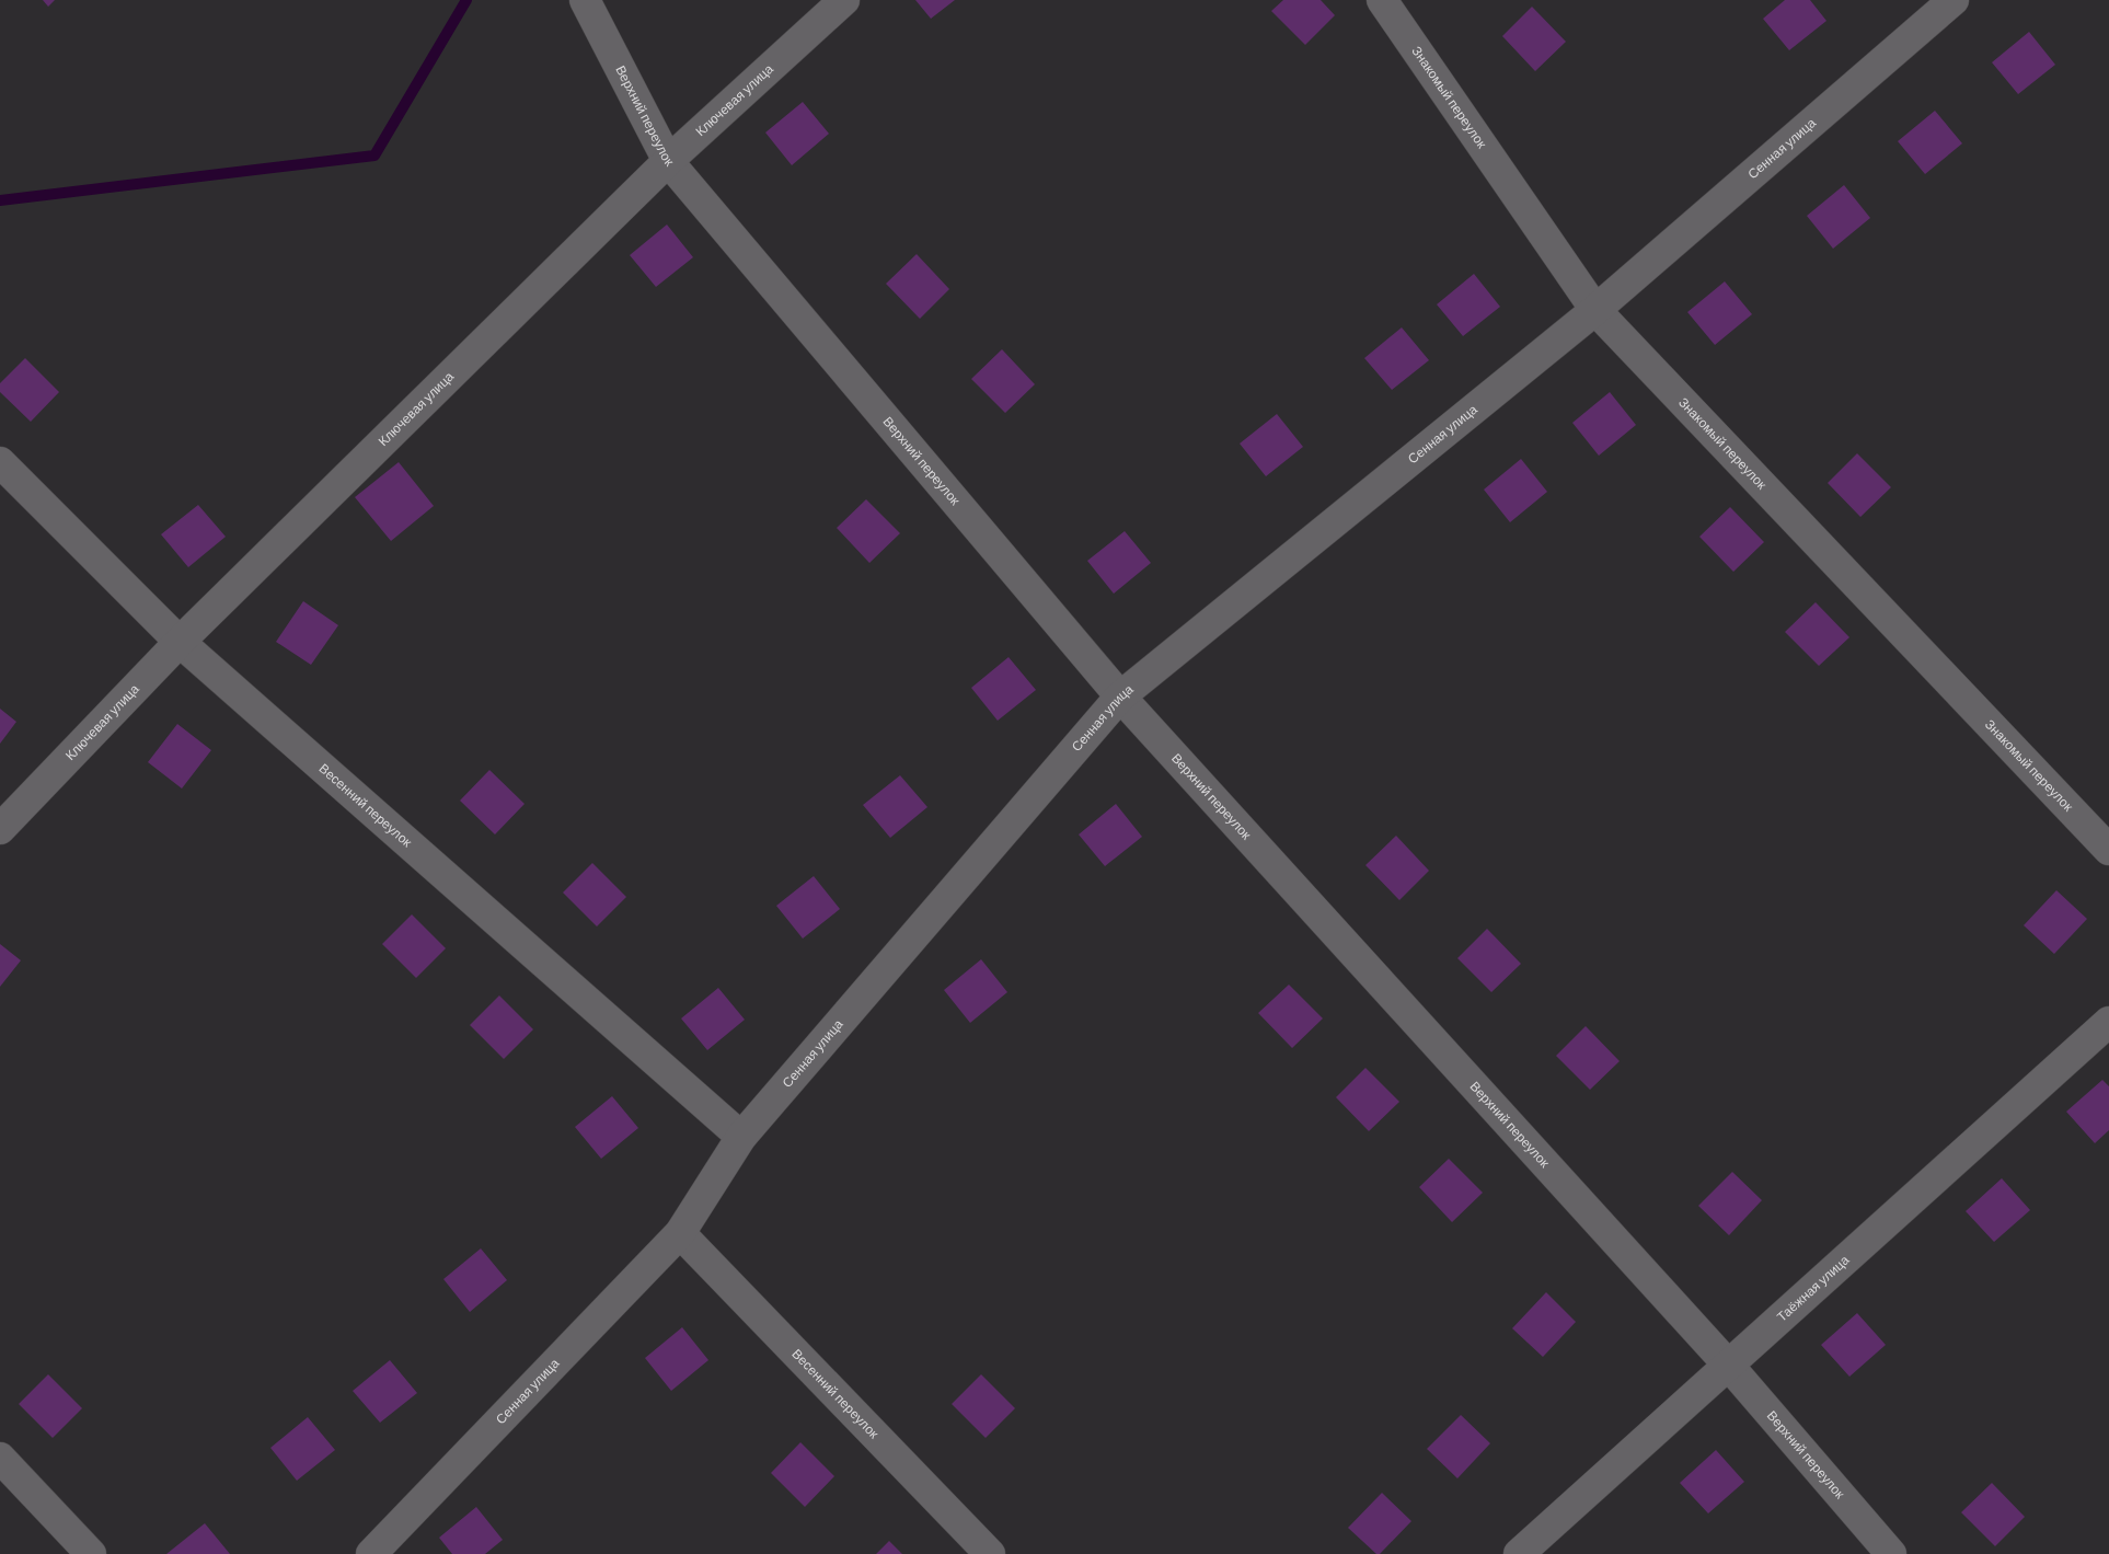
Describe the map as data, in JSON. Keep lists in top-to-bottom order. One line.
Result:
{"streets":{"street":["Знакомый переулок","Ключевая улица","Верхний переулок","Сенная улица","Весенний переулок","Таёжная улица"]},"crossings":[["Знакомый переулок","Сенная улица"],["Ключевая улица","Верхний переулок"],["Ключевая улица","Весенний переулок"],["Верхний переулок","Сенная улица"],["Верхний переулок","Таёжная улица"],["Сенная улица","Весенний переулок"]]}
